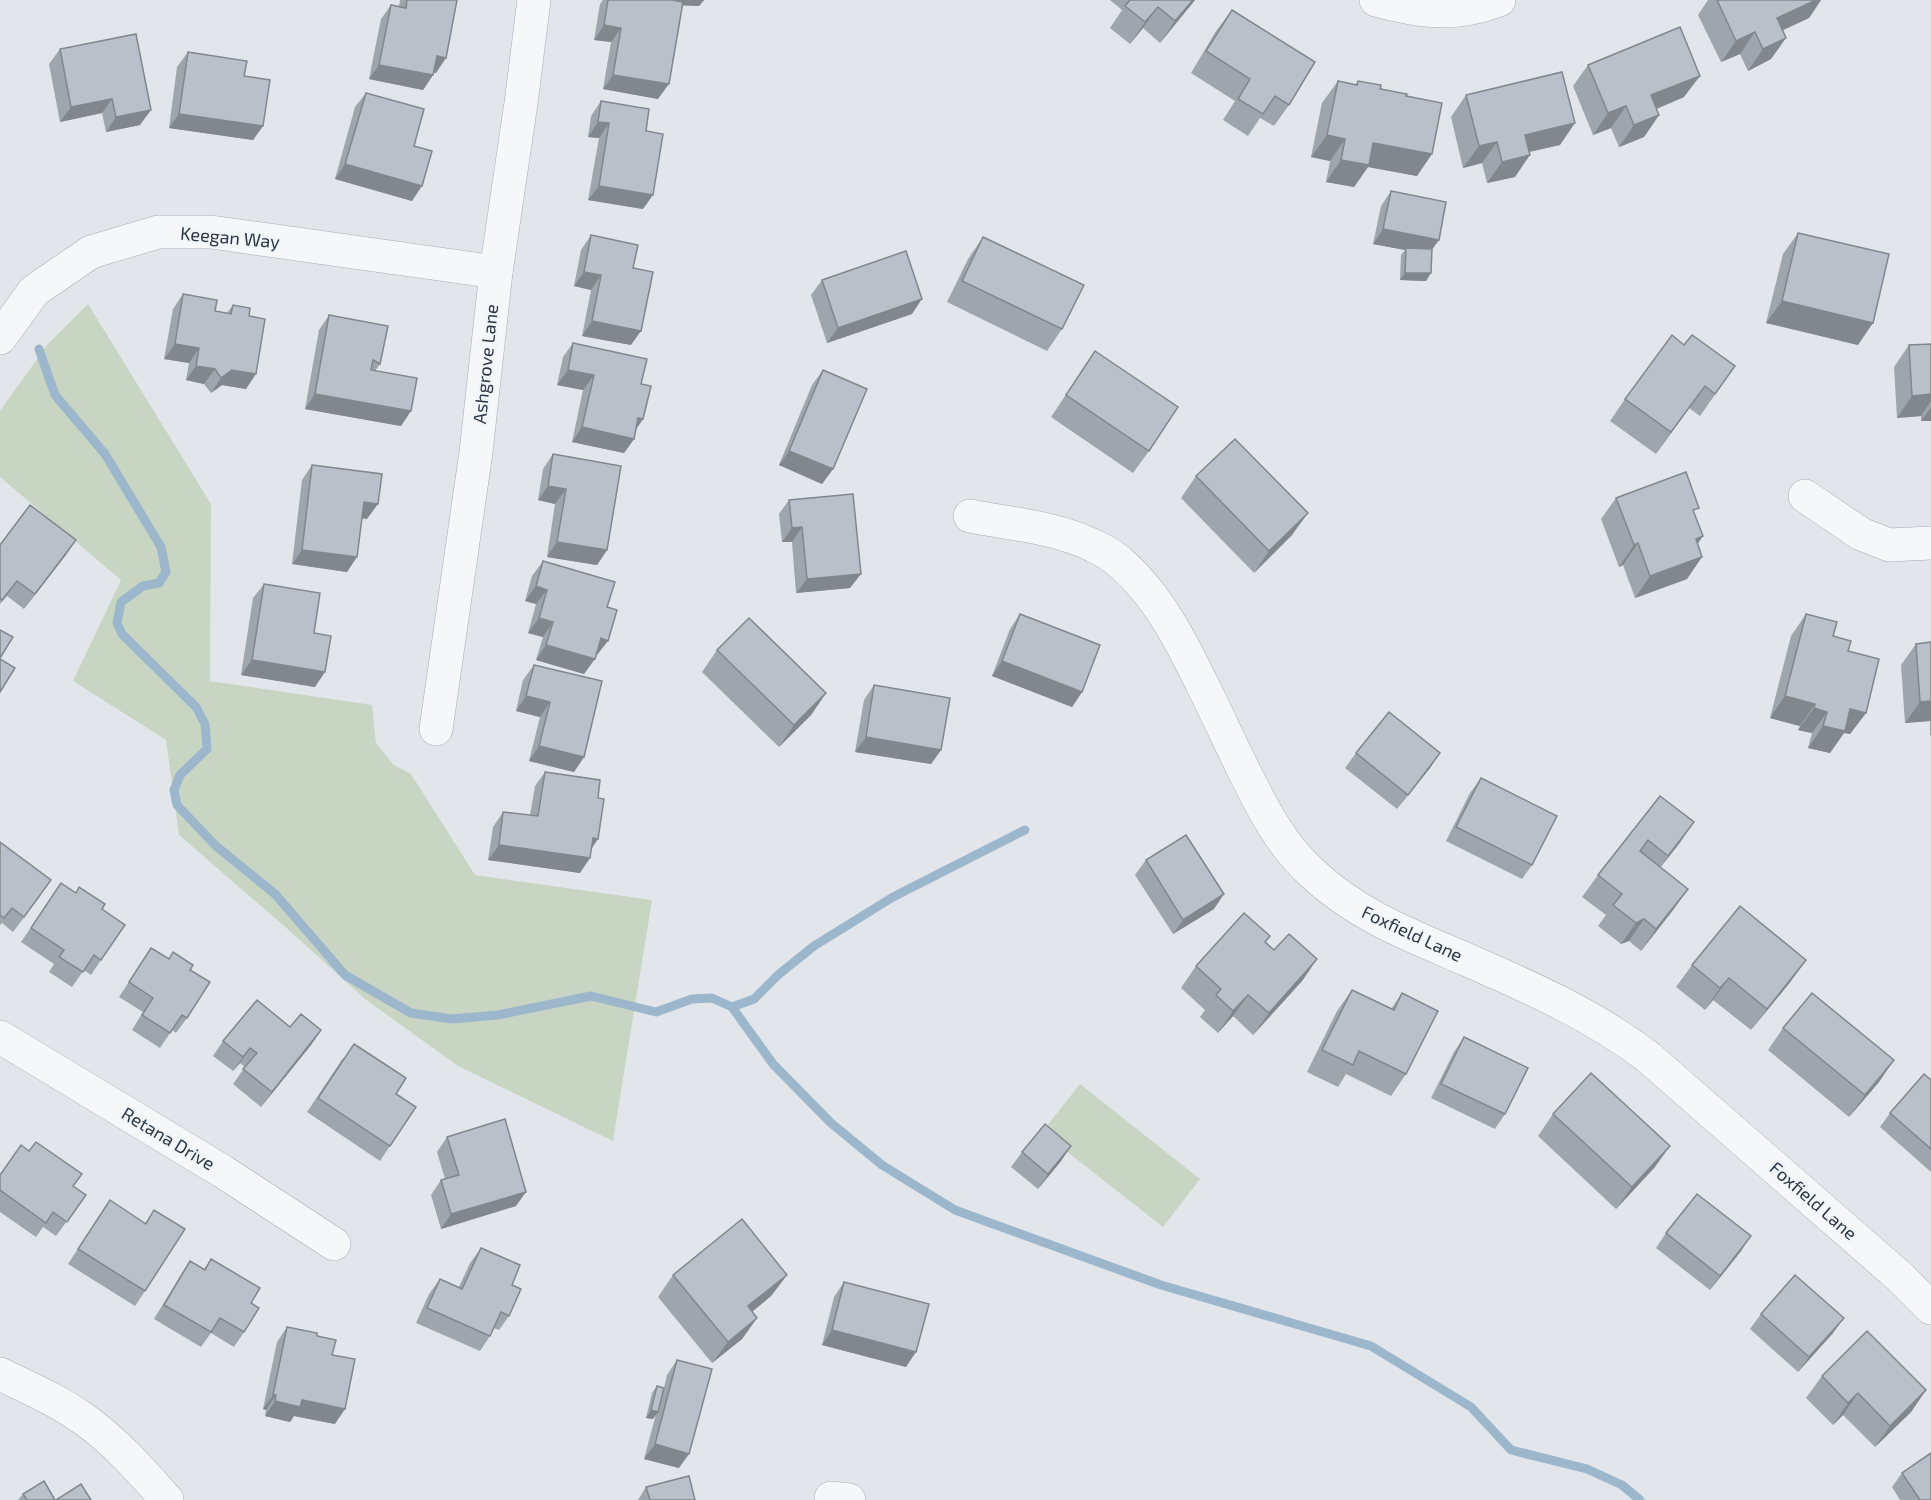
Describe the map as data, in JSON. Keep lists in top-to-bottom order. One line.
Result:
{"streets":{"street":["Keegan Way","Ashgrove Lane","Foxfield Lane","Retana Drive"]},"crossings":[["Keegan Way","Ashgrove Lane"]]}
